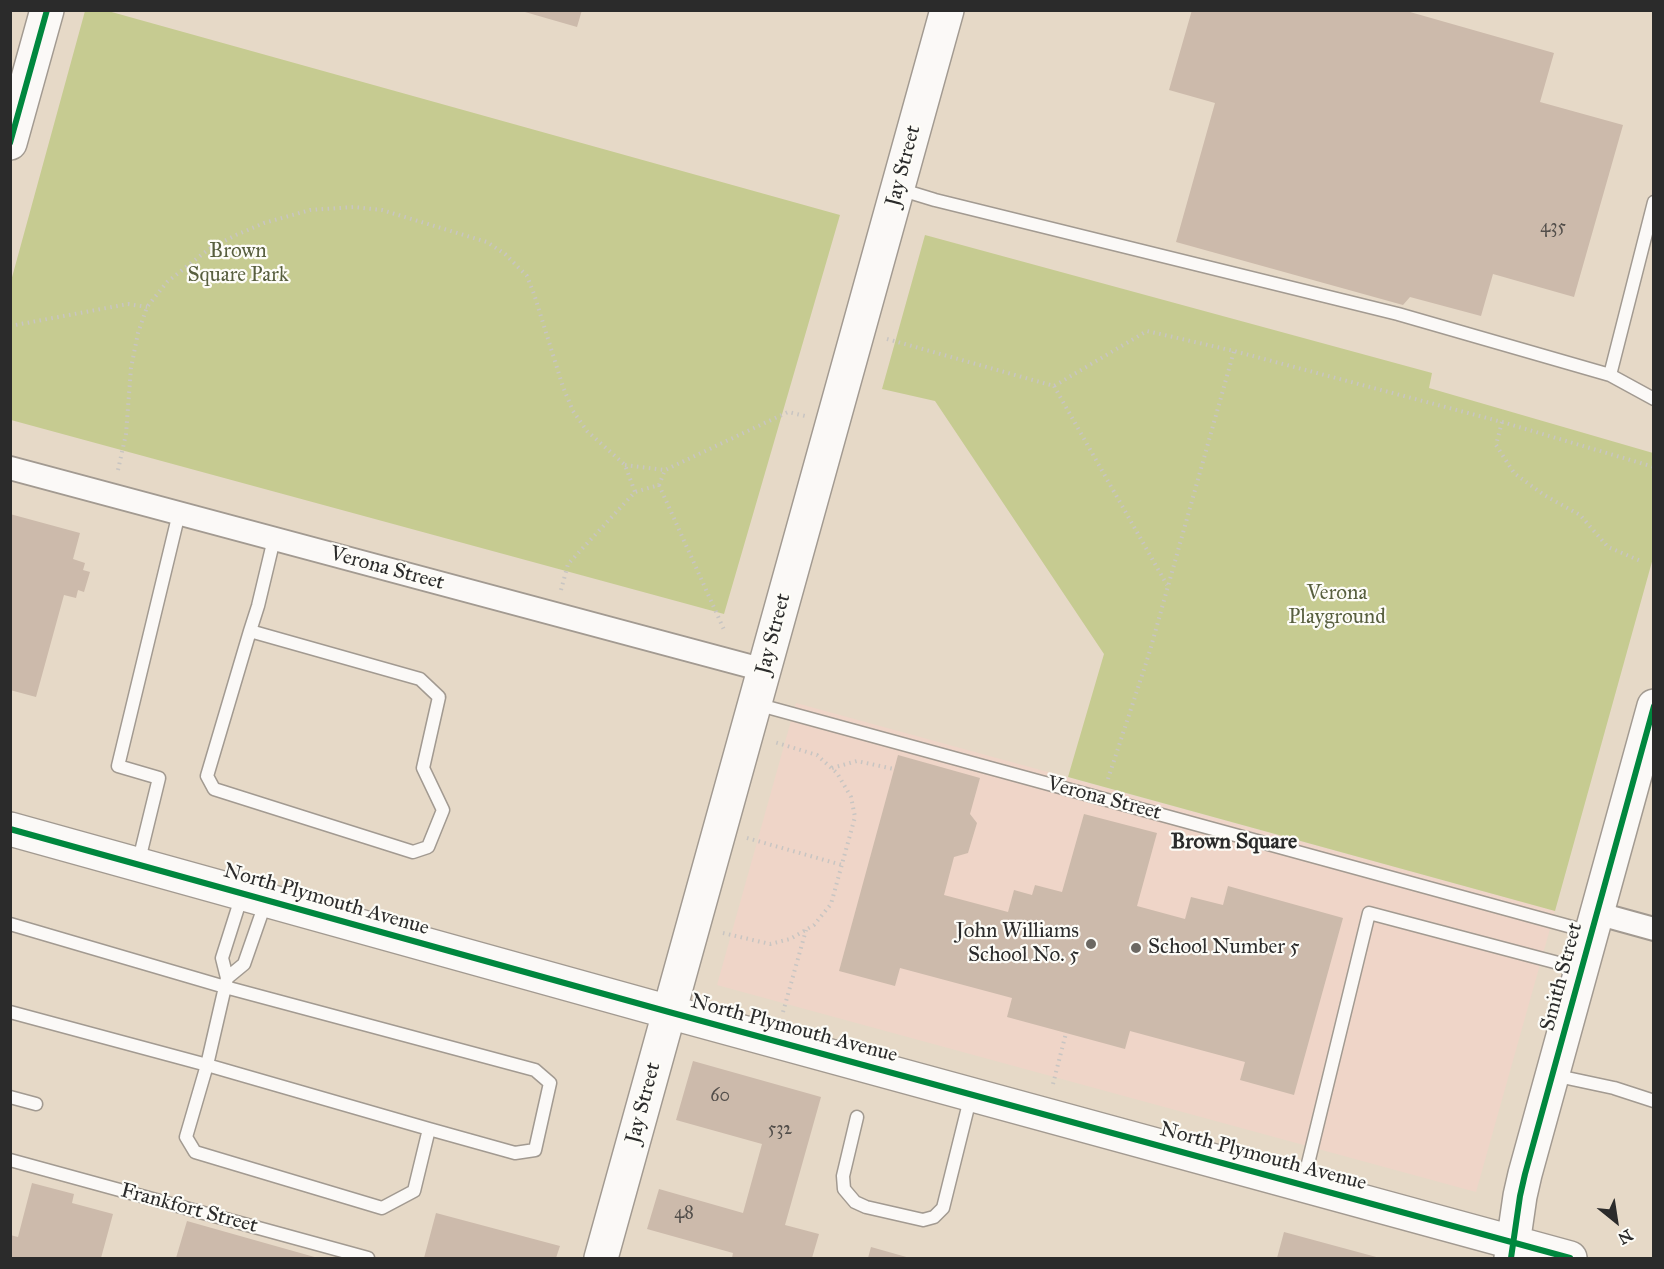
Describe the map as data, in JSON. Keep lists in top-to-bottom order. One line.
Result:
{"streets":{"street":["Jay Street","Verona Street","North Plymouth Avenue","Smith Street"],"lane":["Frankfort Street"]},"crossings":[["Jay Street","Verona Street"],["Jay Street","North Plymouth Avenue"],["Verona Street","Smith Street"],["North Plymouth Avenue","Smith Street"]],"districts":["Brown Square"],"parks":["Brown Square Park","Verona Playground"],"places":["John Williams School No. 5","School Number 5"],"house_numbers":["435","60","532","48"],"north":"bottom right"}
